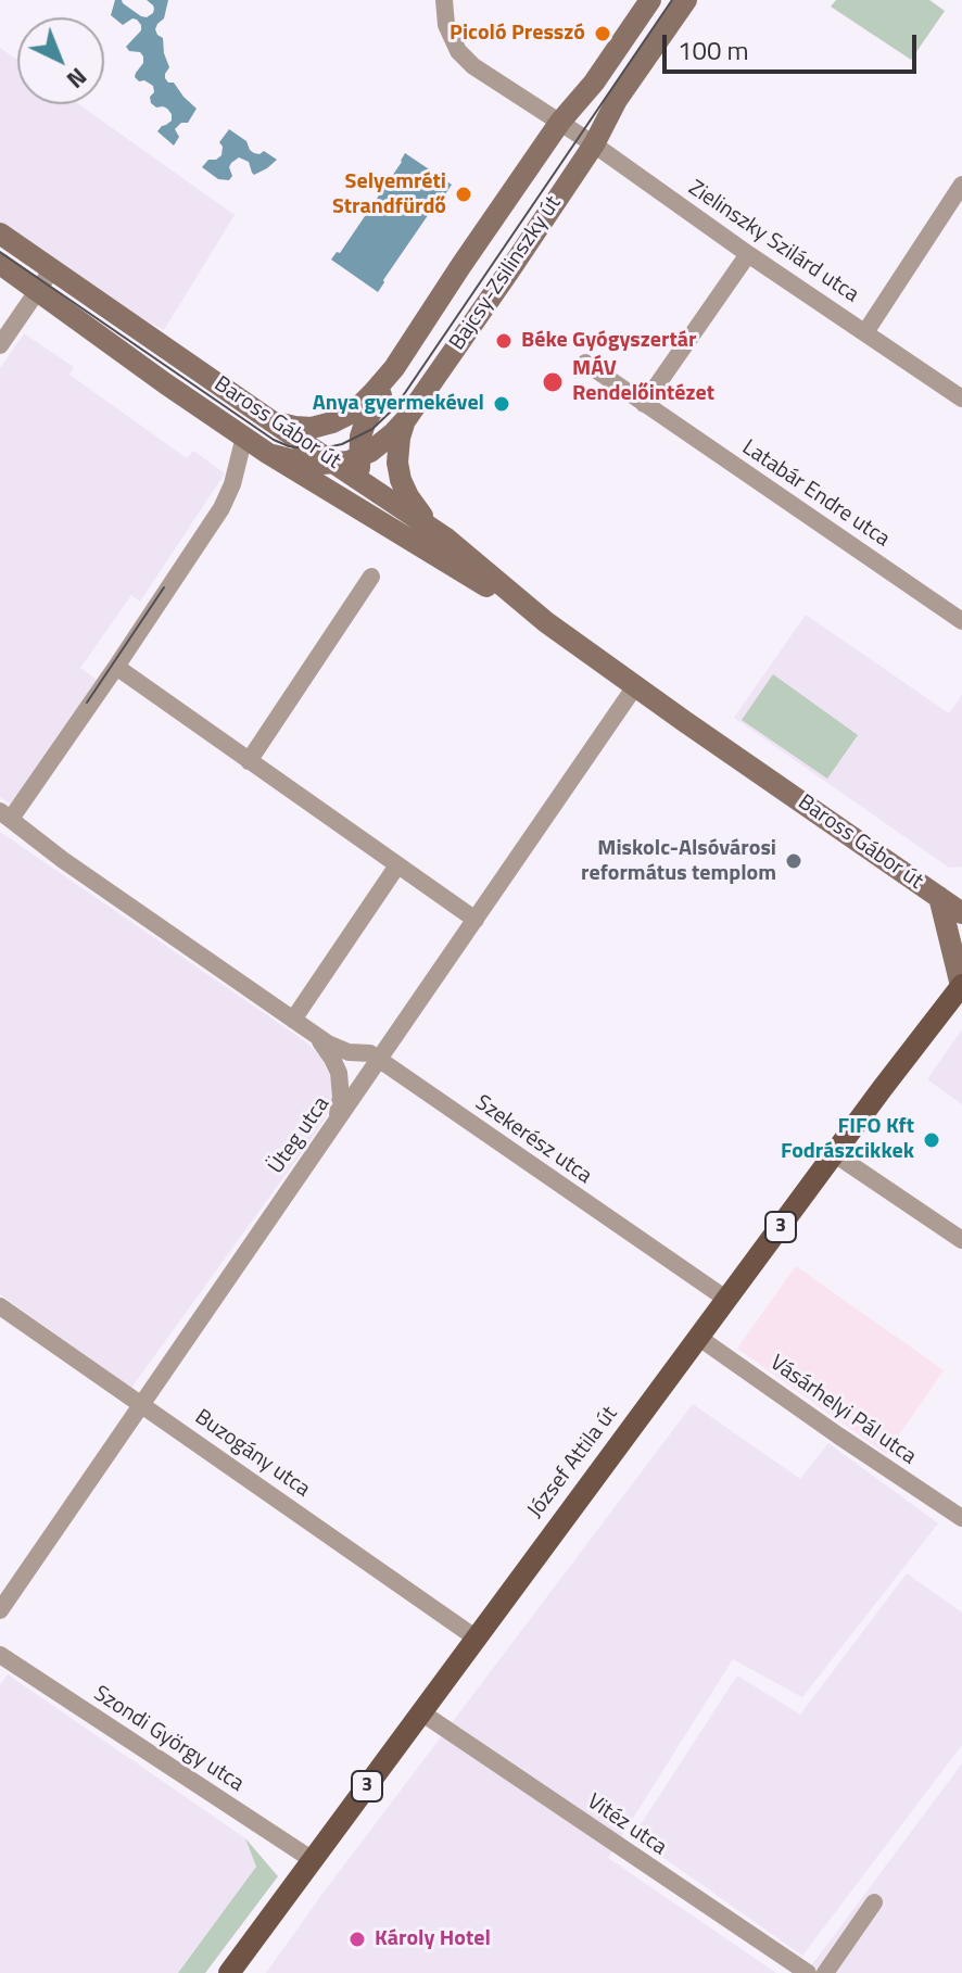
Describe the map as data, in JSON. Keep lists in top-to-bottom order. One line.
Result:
{"streets":{"main road":["3","József Attila út"],"street":["Zielinszky Szilárd utca","Bajcsy-Zsilinszky út","Baross Gábor út","Latabár Endre utca","Üteg utca","Szekerész utca","Vásárhelyi Pál utca","Buzogány utca","Szondi György utca","Vitéz utca"]},"crossings":[["Zielinszky Szilárd utca","Bajcsy-Zsilinszky út"],["Bajcsy-Zsilinszky út","Baross Gábor út"],["Baross Gábor út","Üteg utca"],["Üteg utca","Szekerész utca"],["Üteg utca","Buzogány utca"],["Szekerész utca","József Attila út"],["Vásárhelyi Pál utca","József Attila út"],["Buzogány utca","József Attila út"],["József Attila út","Szondi György utca"],["József Attila út","Vitéz utca"]],"places":["Picoló Presszó","Selyemréti Strandfürdő","Béke Gyógyszertár","MÁV Rendelőintézet","Anya gyermekével","Miskolc-Alsóvárosi református templom","FIFO Kft Fodrászcikkek","Károly Hotel"],"scale_bar":"100 m","north":"bottom right"}
